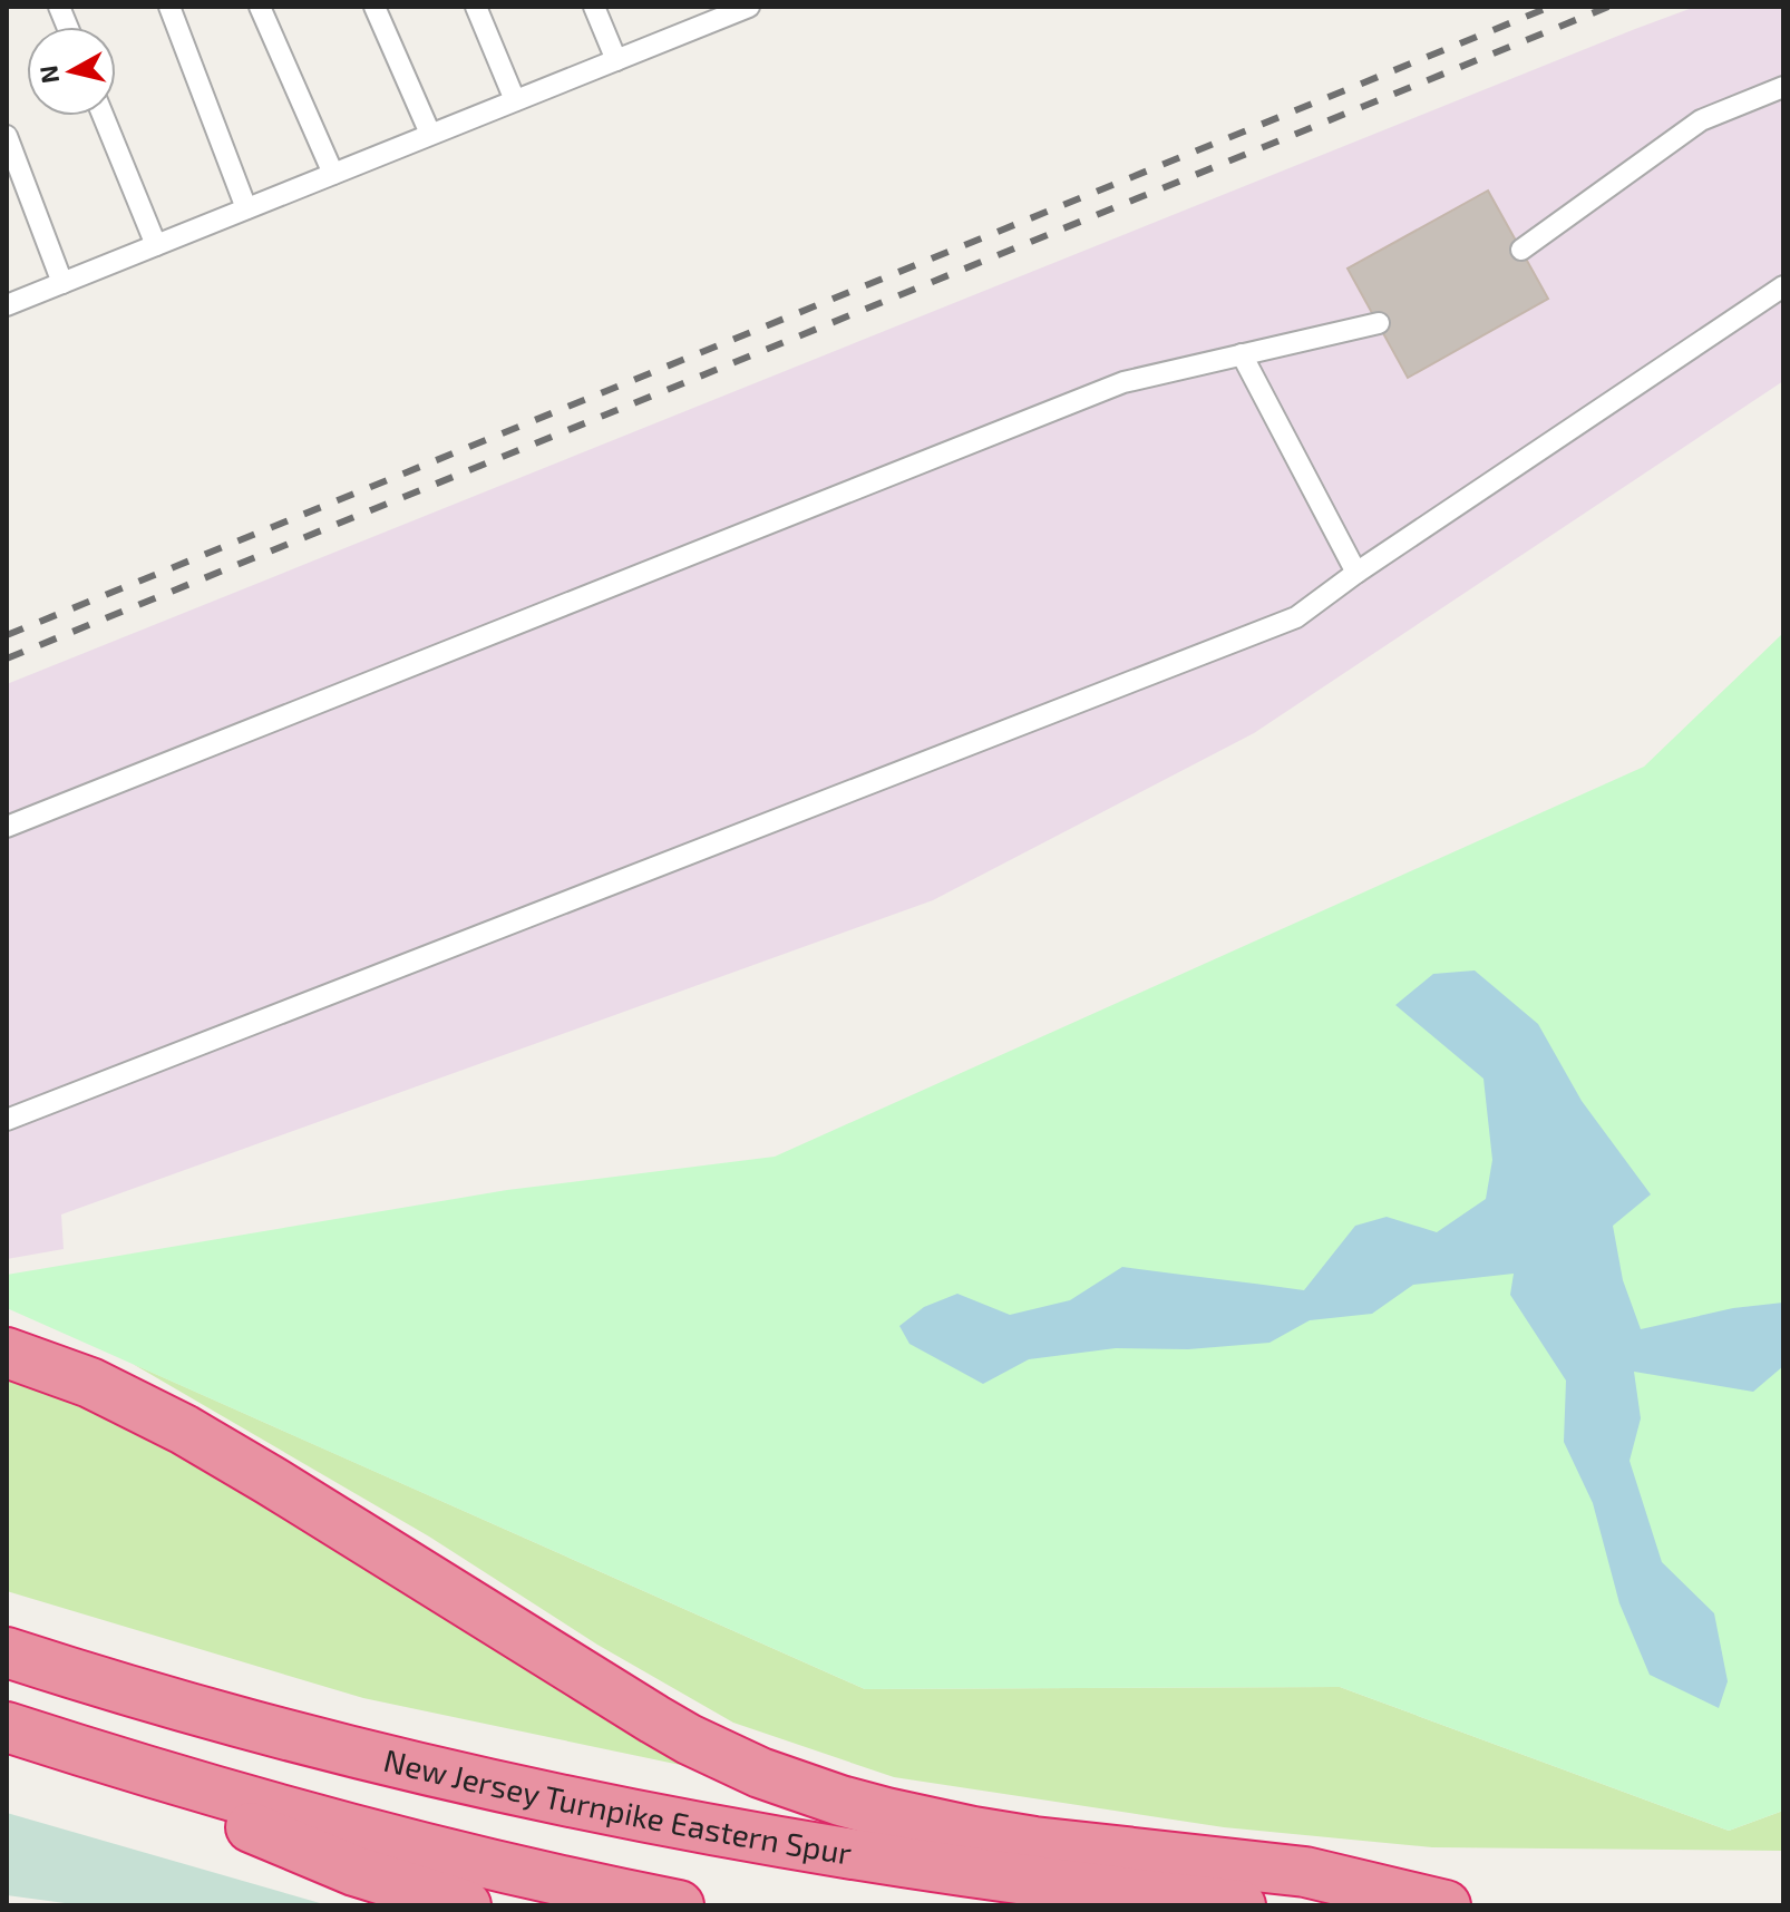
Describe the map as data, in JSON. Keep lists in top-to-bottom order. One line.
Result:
{"streets":{"highway":["New Jersey Turnpike Eastern Spur"]},"north":"left"}
